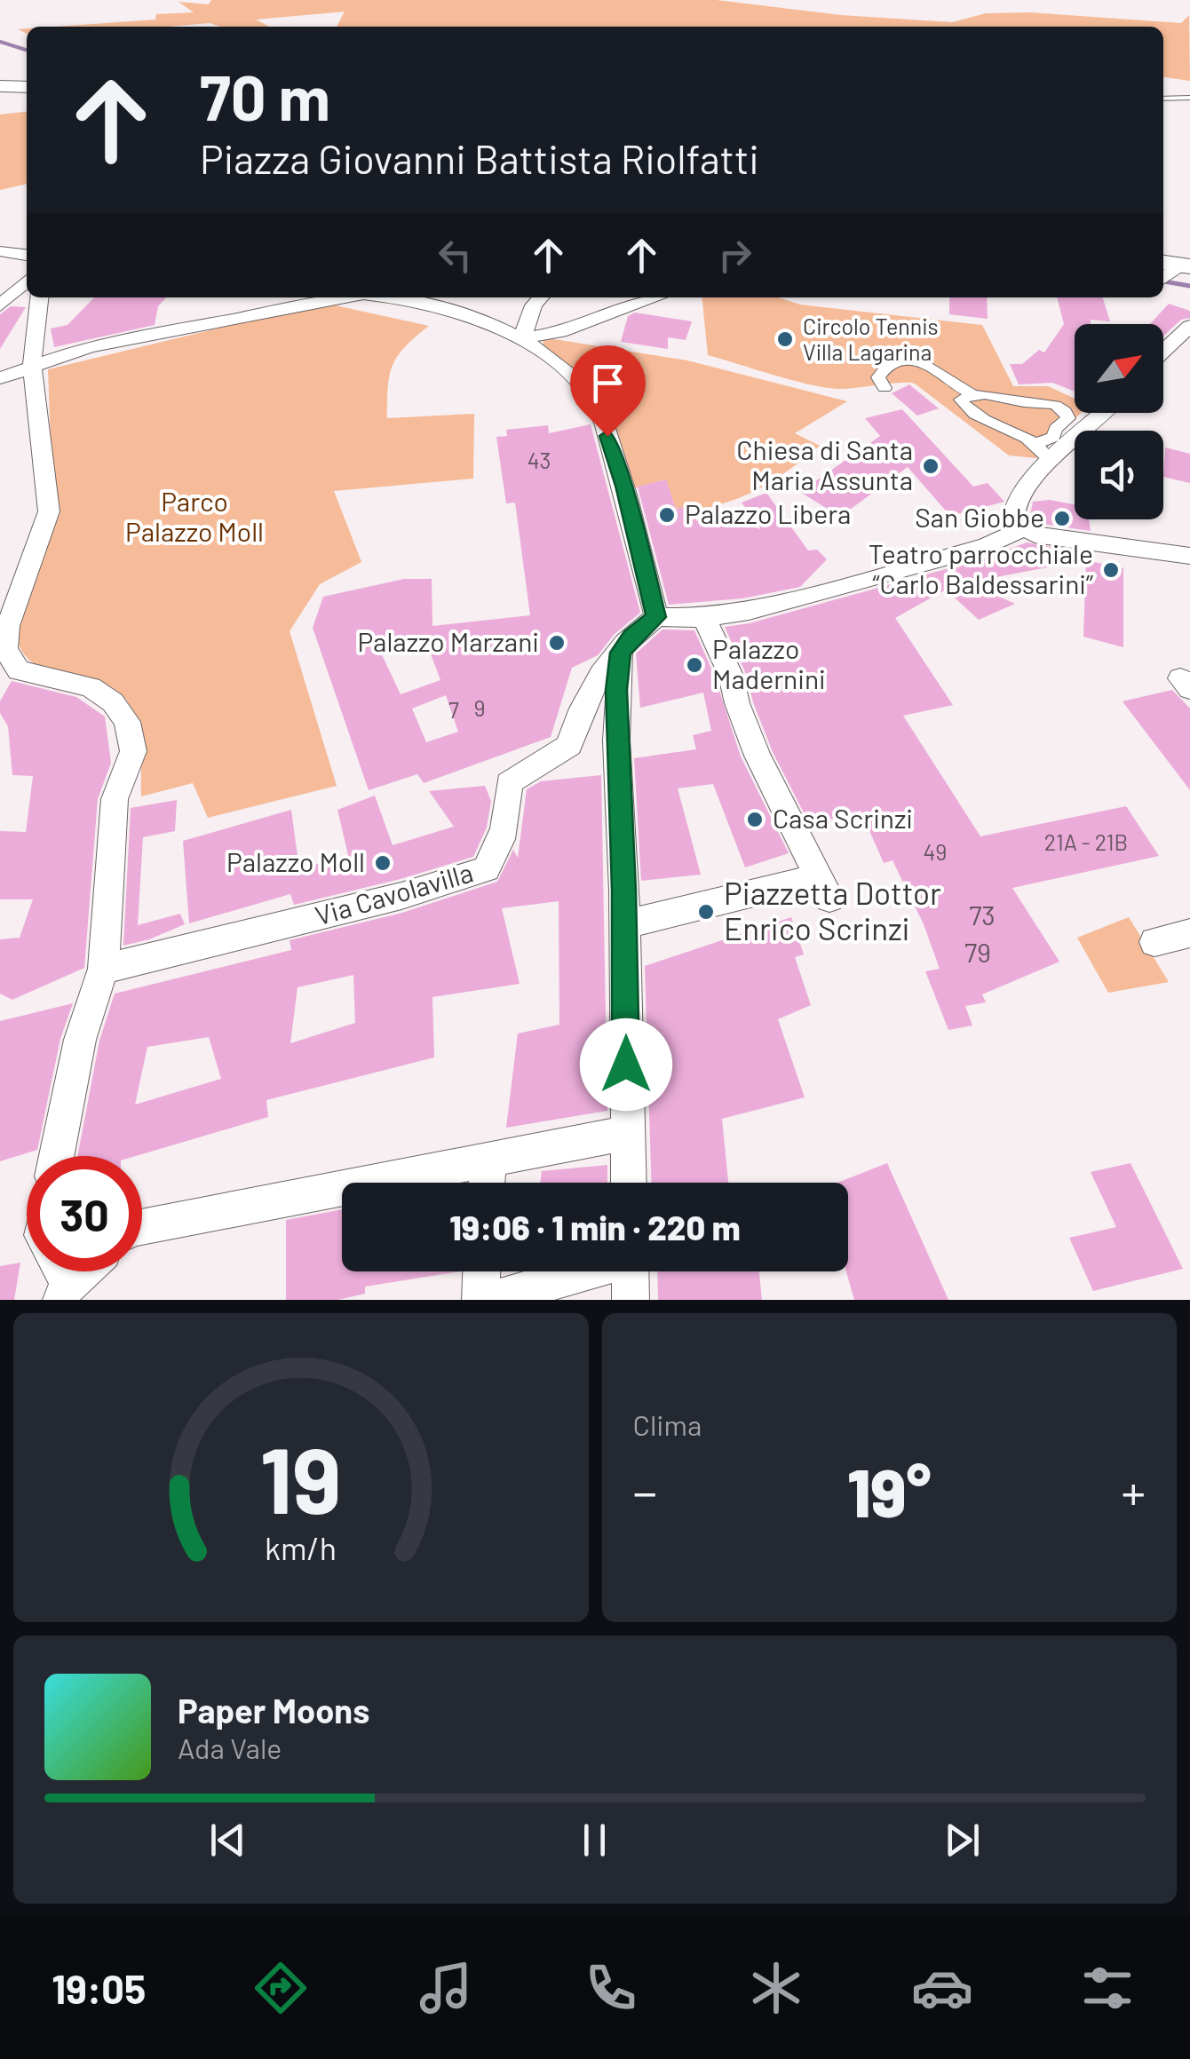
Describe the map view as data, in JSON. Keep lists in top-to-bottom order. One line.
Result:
{"streets":{"street":["Via Cavolavilla"]},"parks":["Parco Palazzo Moll"],"places":["Circolo Tennis Villa Lagarina","Chiesa di Santa Maria Assunta","Palazzo Libera","San Giobbe","Teatro parrocchiale “Carlo Baldessarini”","Palazzo Marzani","Palazzo Madernini","Casa Scrinzi","Palazzo Moll","Piazzetta Dottor Enrico Scrinzi"],"house_numbers":["43","9","7","21A - 21B","49","73","79"],"north":"top right","page":{"turn":["70 m","Piazza Giovanni Battista Riolfatti"],"limit":"30","trip":"19:06 · 1 min · 220 m","tile":"Clima","heat":["−","19°","+"],"song":["Paper Moons","Ada Vale"],"tabs":"19:05","gauge":["19","km/h"]}}
